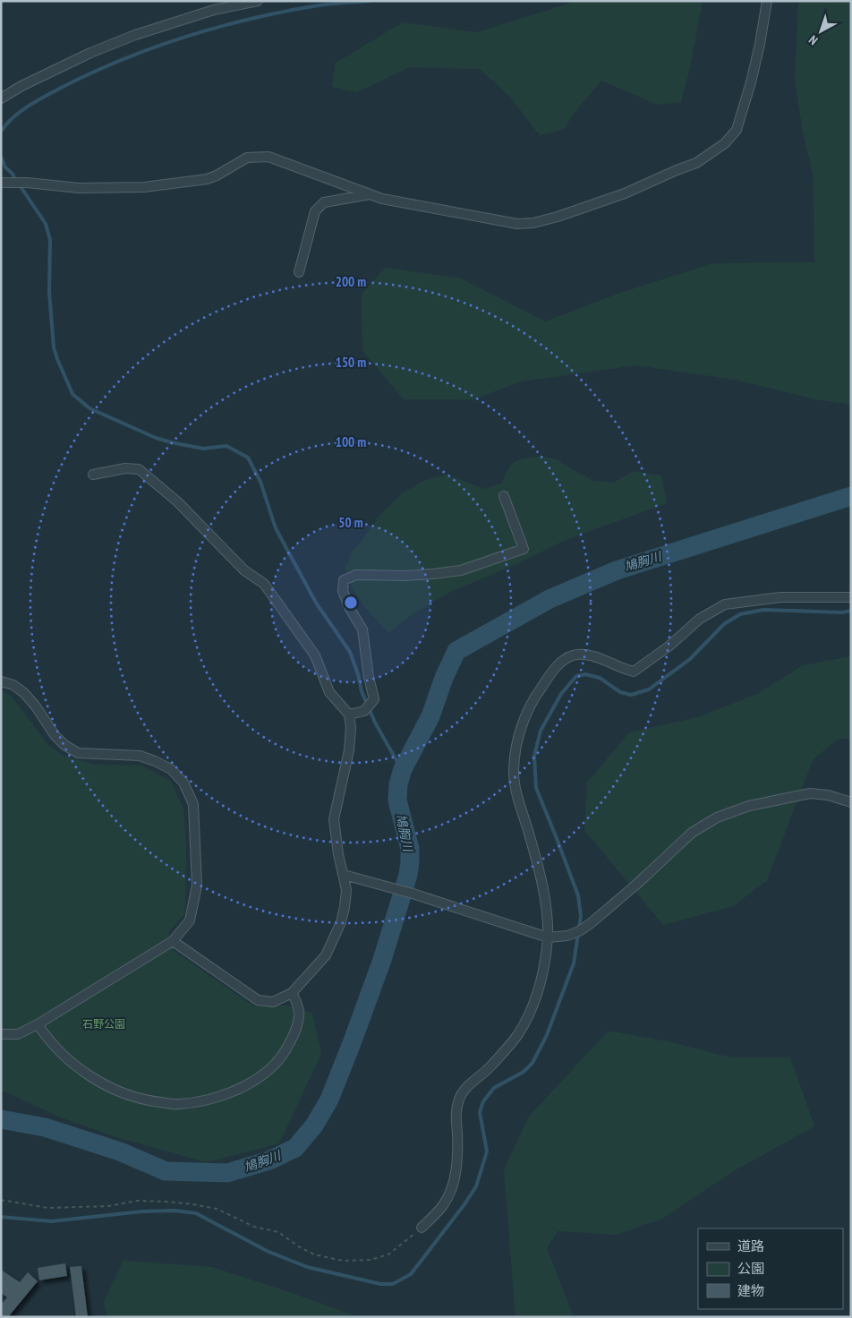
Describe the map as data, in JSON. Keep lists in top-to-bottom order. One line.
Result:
{"water":["鳩胸川"],"parks":["石野公園"],"legend":["道路","公園","建物"],"north":"bottom left","rings":["200 m","150 m","100 m","50 m"]}
